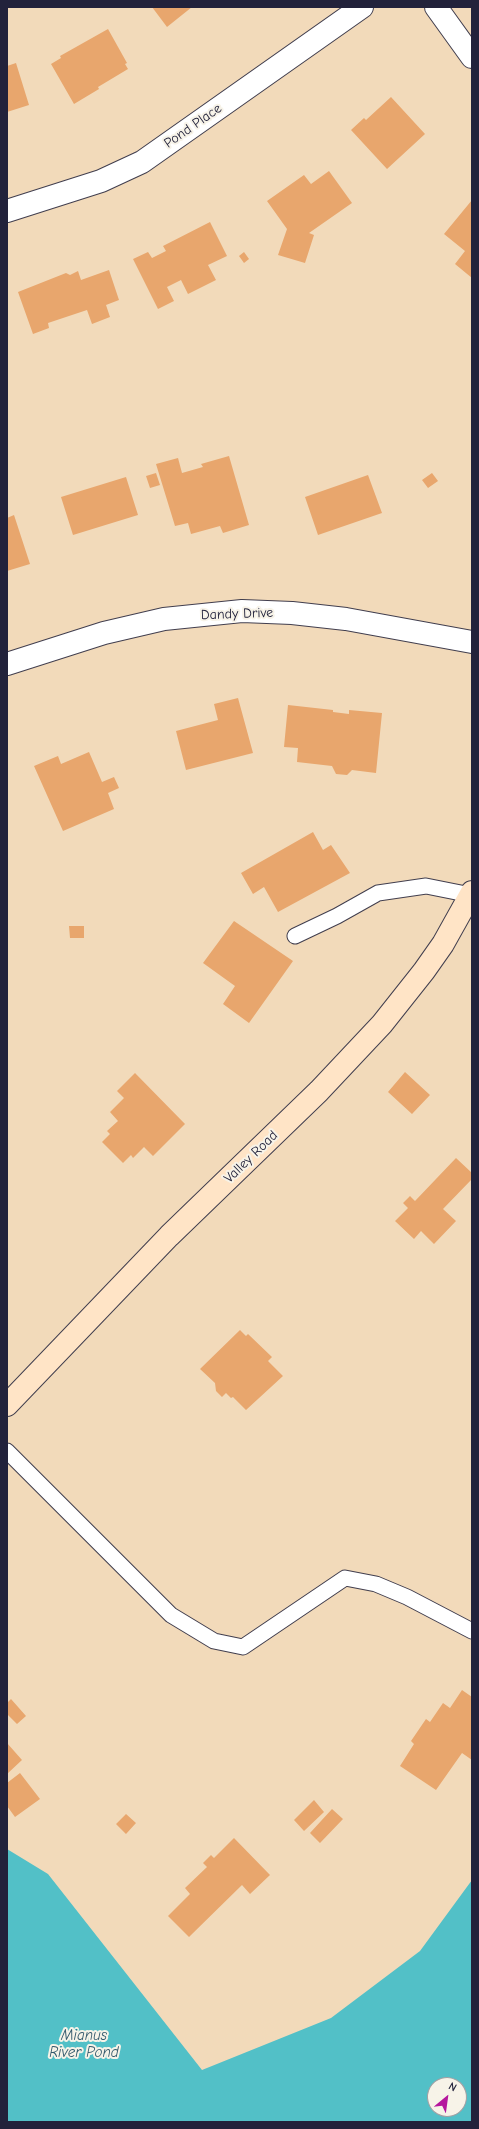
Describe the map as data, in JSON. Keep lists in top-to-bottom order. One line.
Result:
{"streets":{"main road":["Valley Road"],"street":["Pond Place","Dandy Drive"]},"water":["Mianus River Pond"],"north":"top right"}
